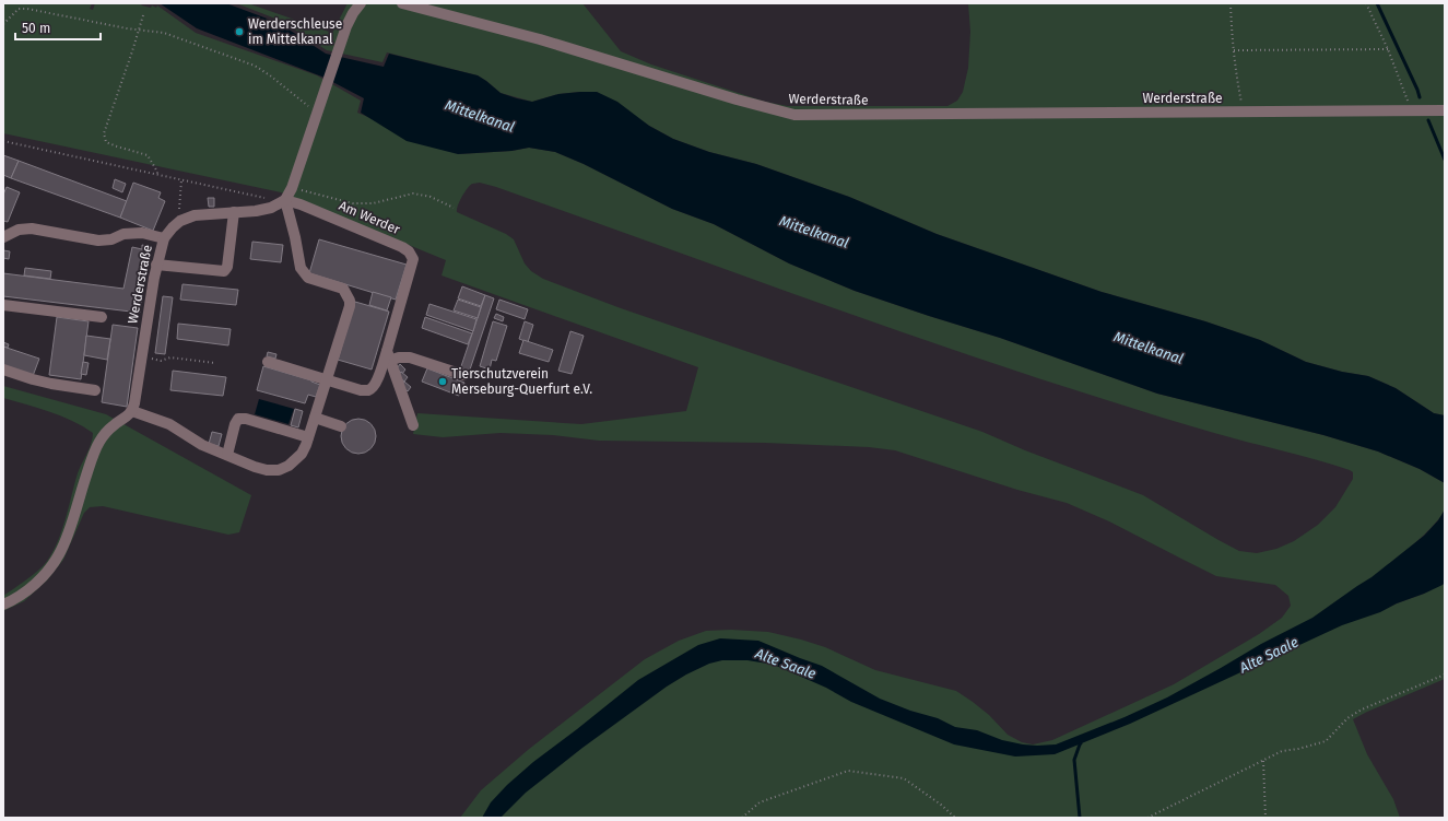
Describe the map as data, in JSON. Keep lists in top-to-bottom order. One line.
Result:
{"streets":{"street":["Werderstraße","Am Werder"]},"water":["Mittelkanal","Alte Saale"],"places":["Werderschleuse im Mittelkanal","Tierschutzverein Merseburg-Querfurt e.V."],"scale_bar":"50 m"}
